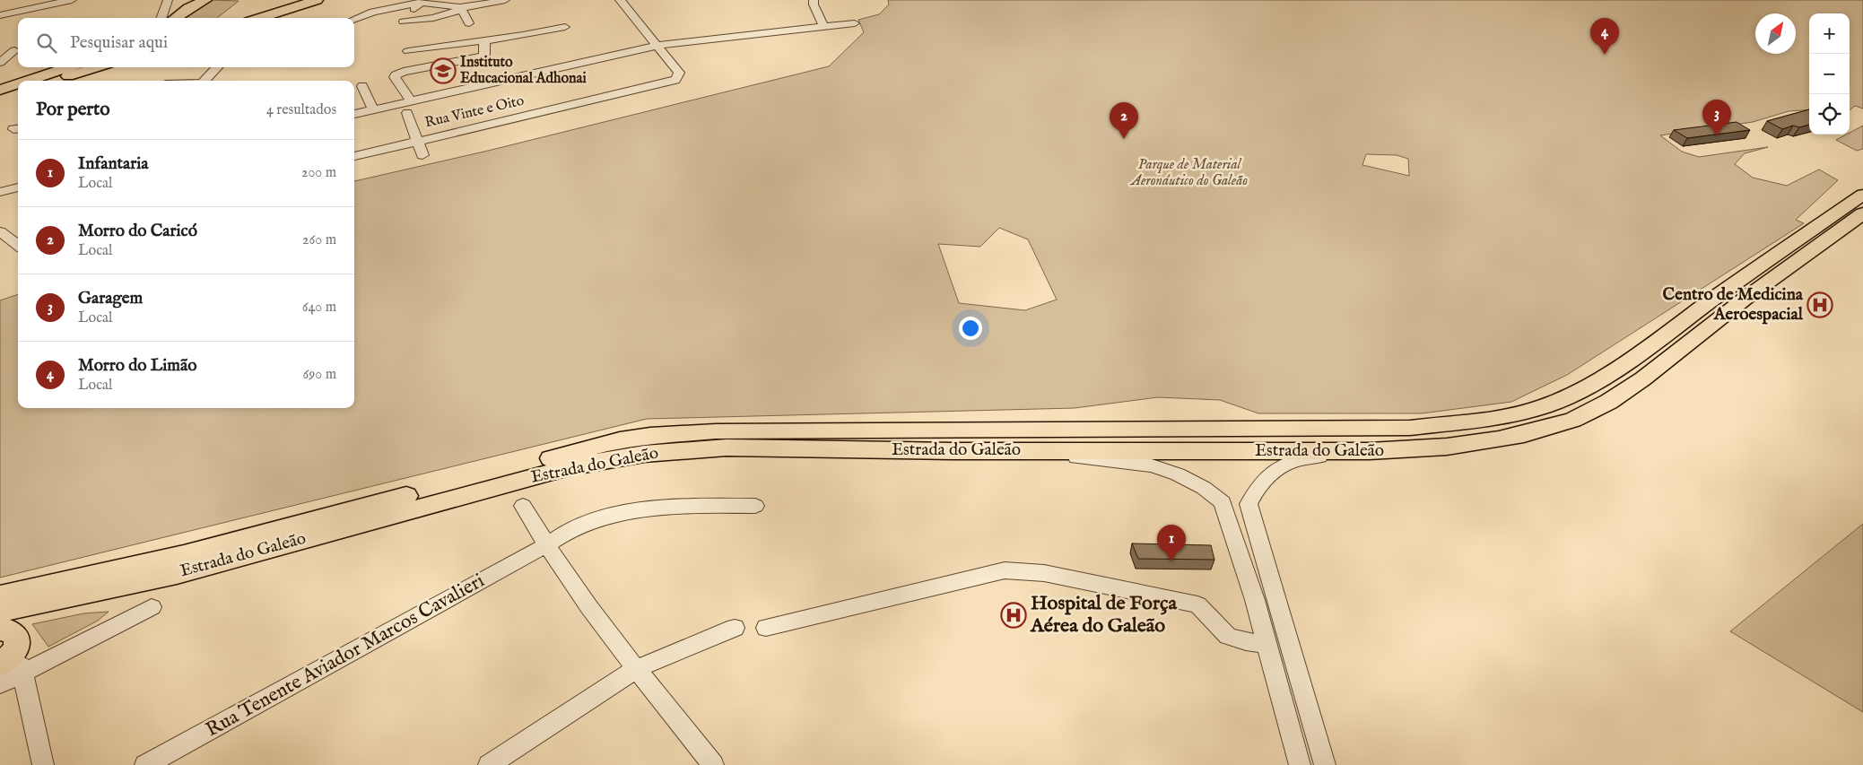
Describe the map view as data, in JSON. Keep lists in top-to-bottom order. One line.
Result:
{"streets":{"main road":["Estrada do Galeão"],"street":["Rua Vinte e Oito","Rua Tenente Aviador Marcos Cavalieri"]},"parks":["Parque de Material Aeronáutico do Galeão"],"places":{"school or university":["Instituto Educacional Adhonai"],"hospital":["Centro de Medicina Aeroespacial","Hospital de Força Aérea do Galeão"]},"north":"top right","page":{"map_buttons":["+","−"],"pins":["4","3","2","1"],"search":"Pesquisar aqui","heading":["Por perto","4 resultados"],"list":[{"mark":"1","name":"Infantaria","note":"Local","value":"200 m"},{"mark":"2","name":"Morro do Caricó","note":"Local","value":"260 m"},{"mark":"3","name":"Garagem","note":"Local","value":"640 m"},{"mark":"4","name":"Morro do Limão","note":"Local","value":"690 m"}]}}
